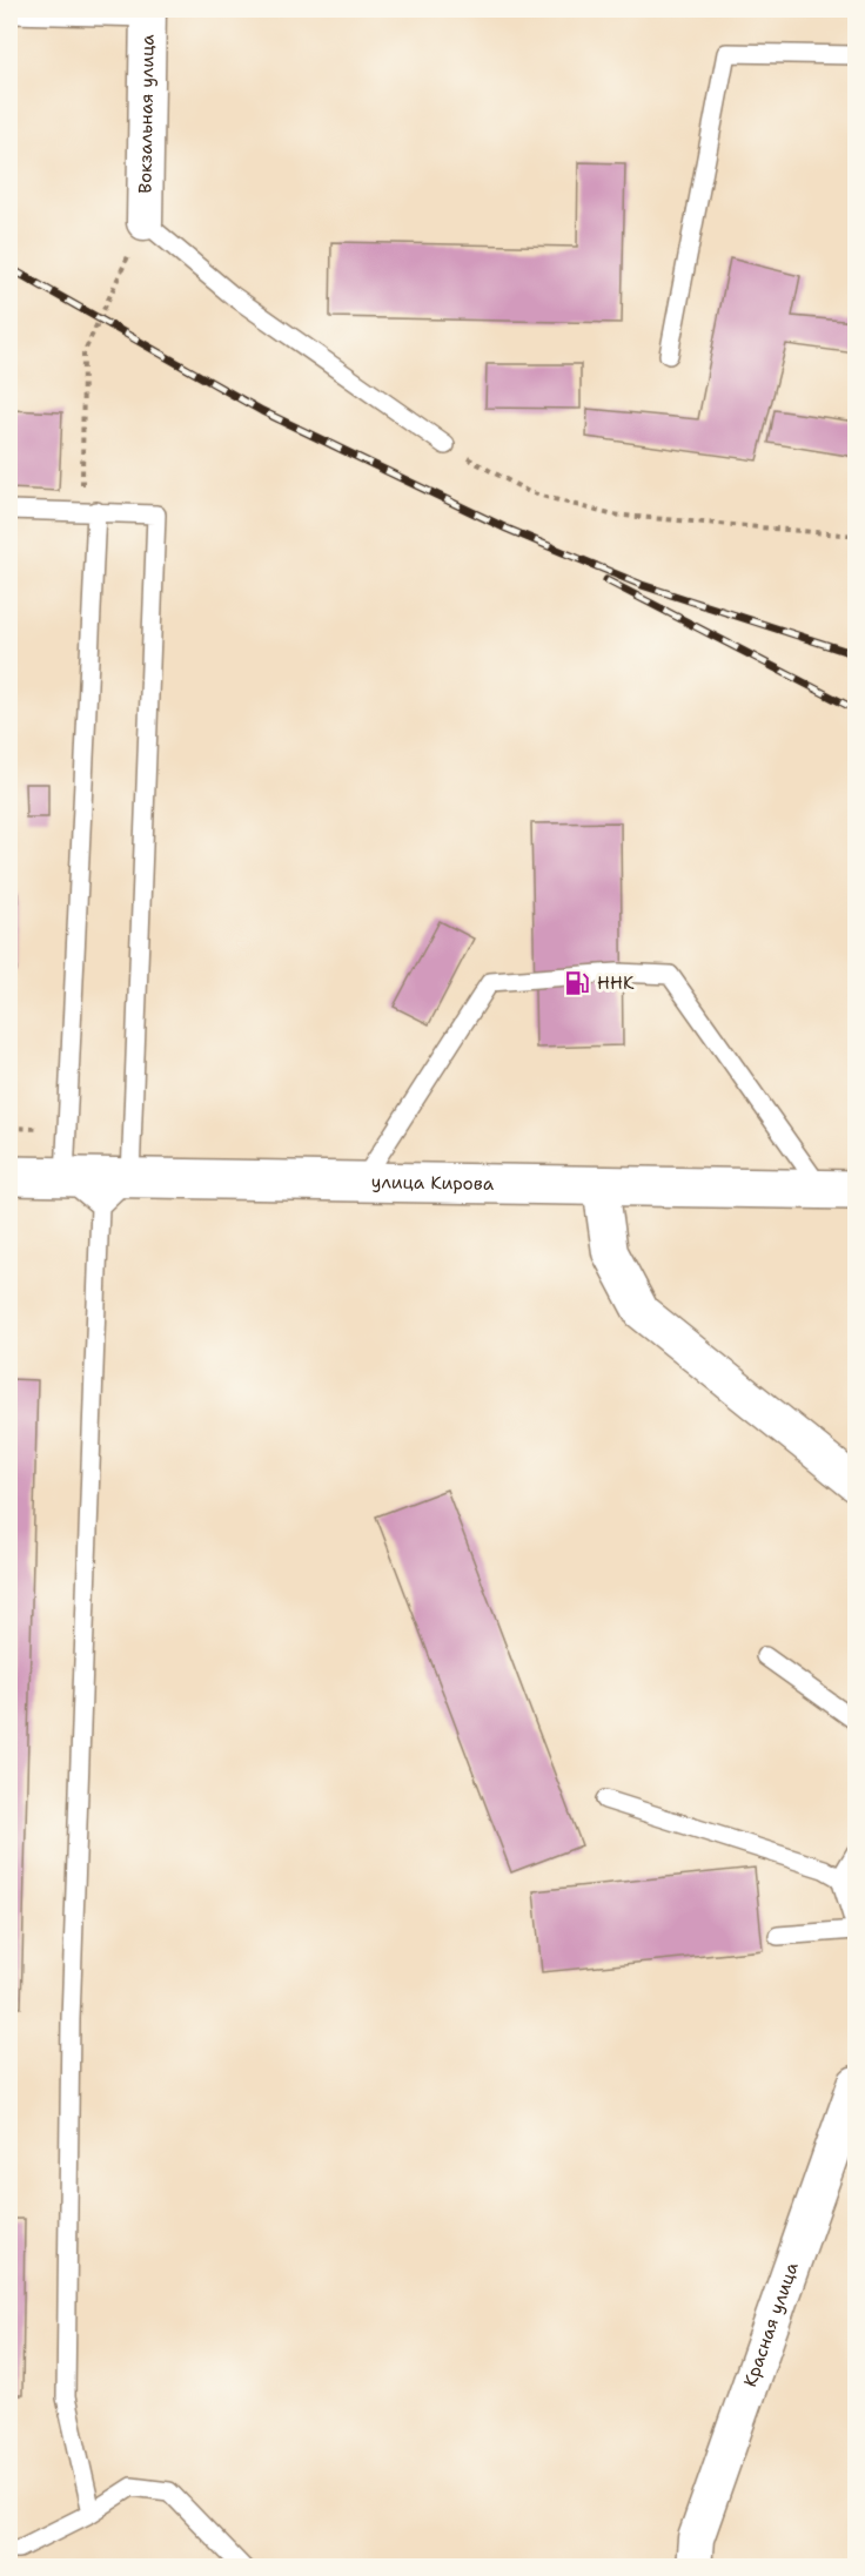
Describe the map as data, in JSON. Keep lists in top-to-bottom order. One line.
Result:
{"streets":{"main road":["улица Кирова"],"street":["Вокзальная улица","Красная улица"]},"places":{"fuel station":["ННК"]}}
